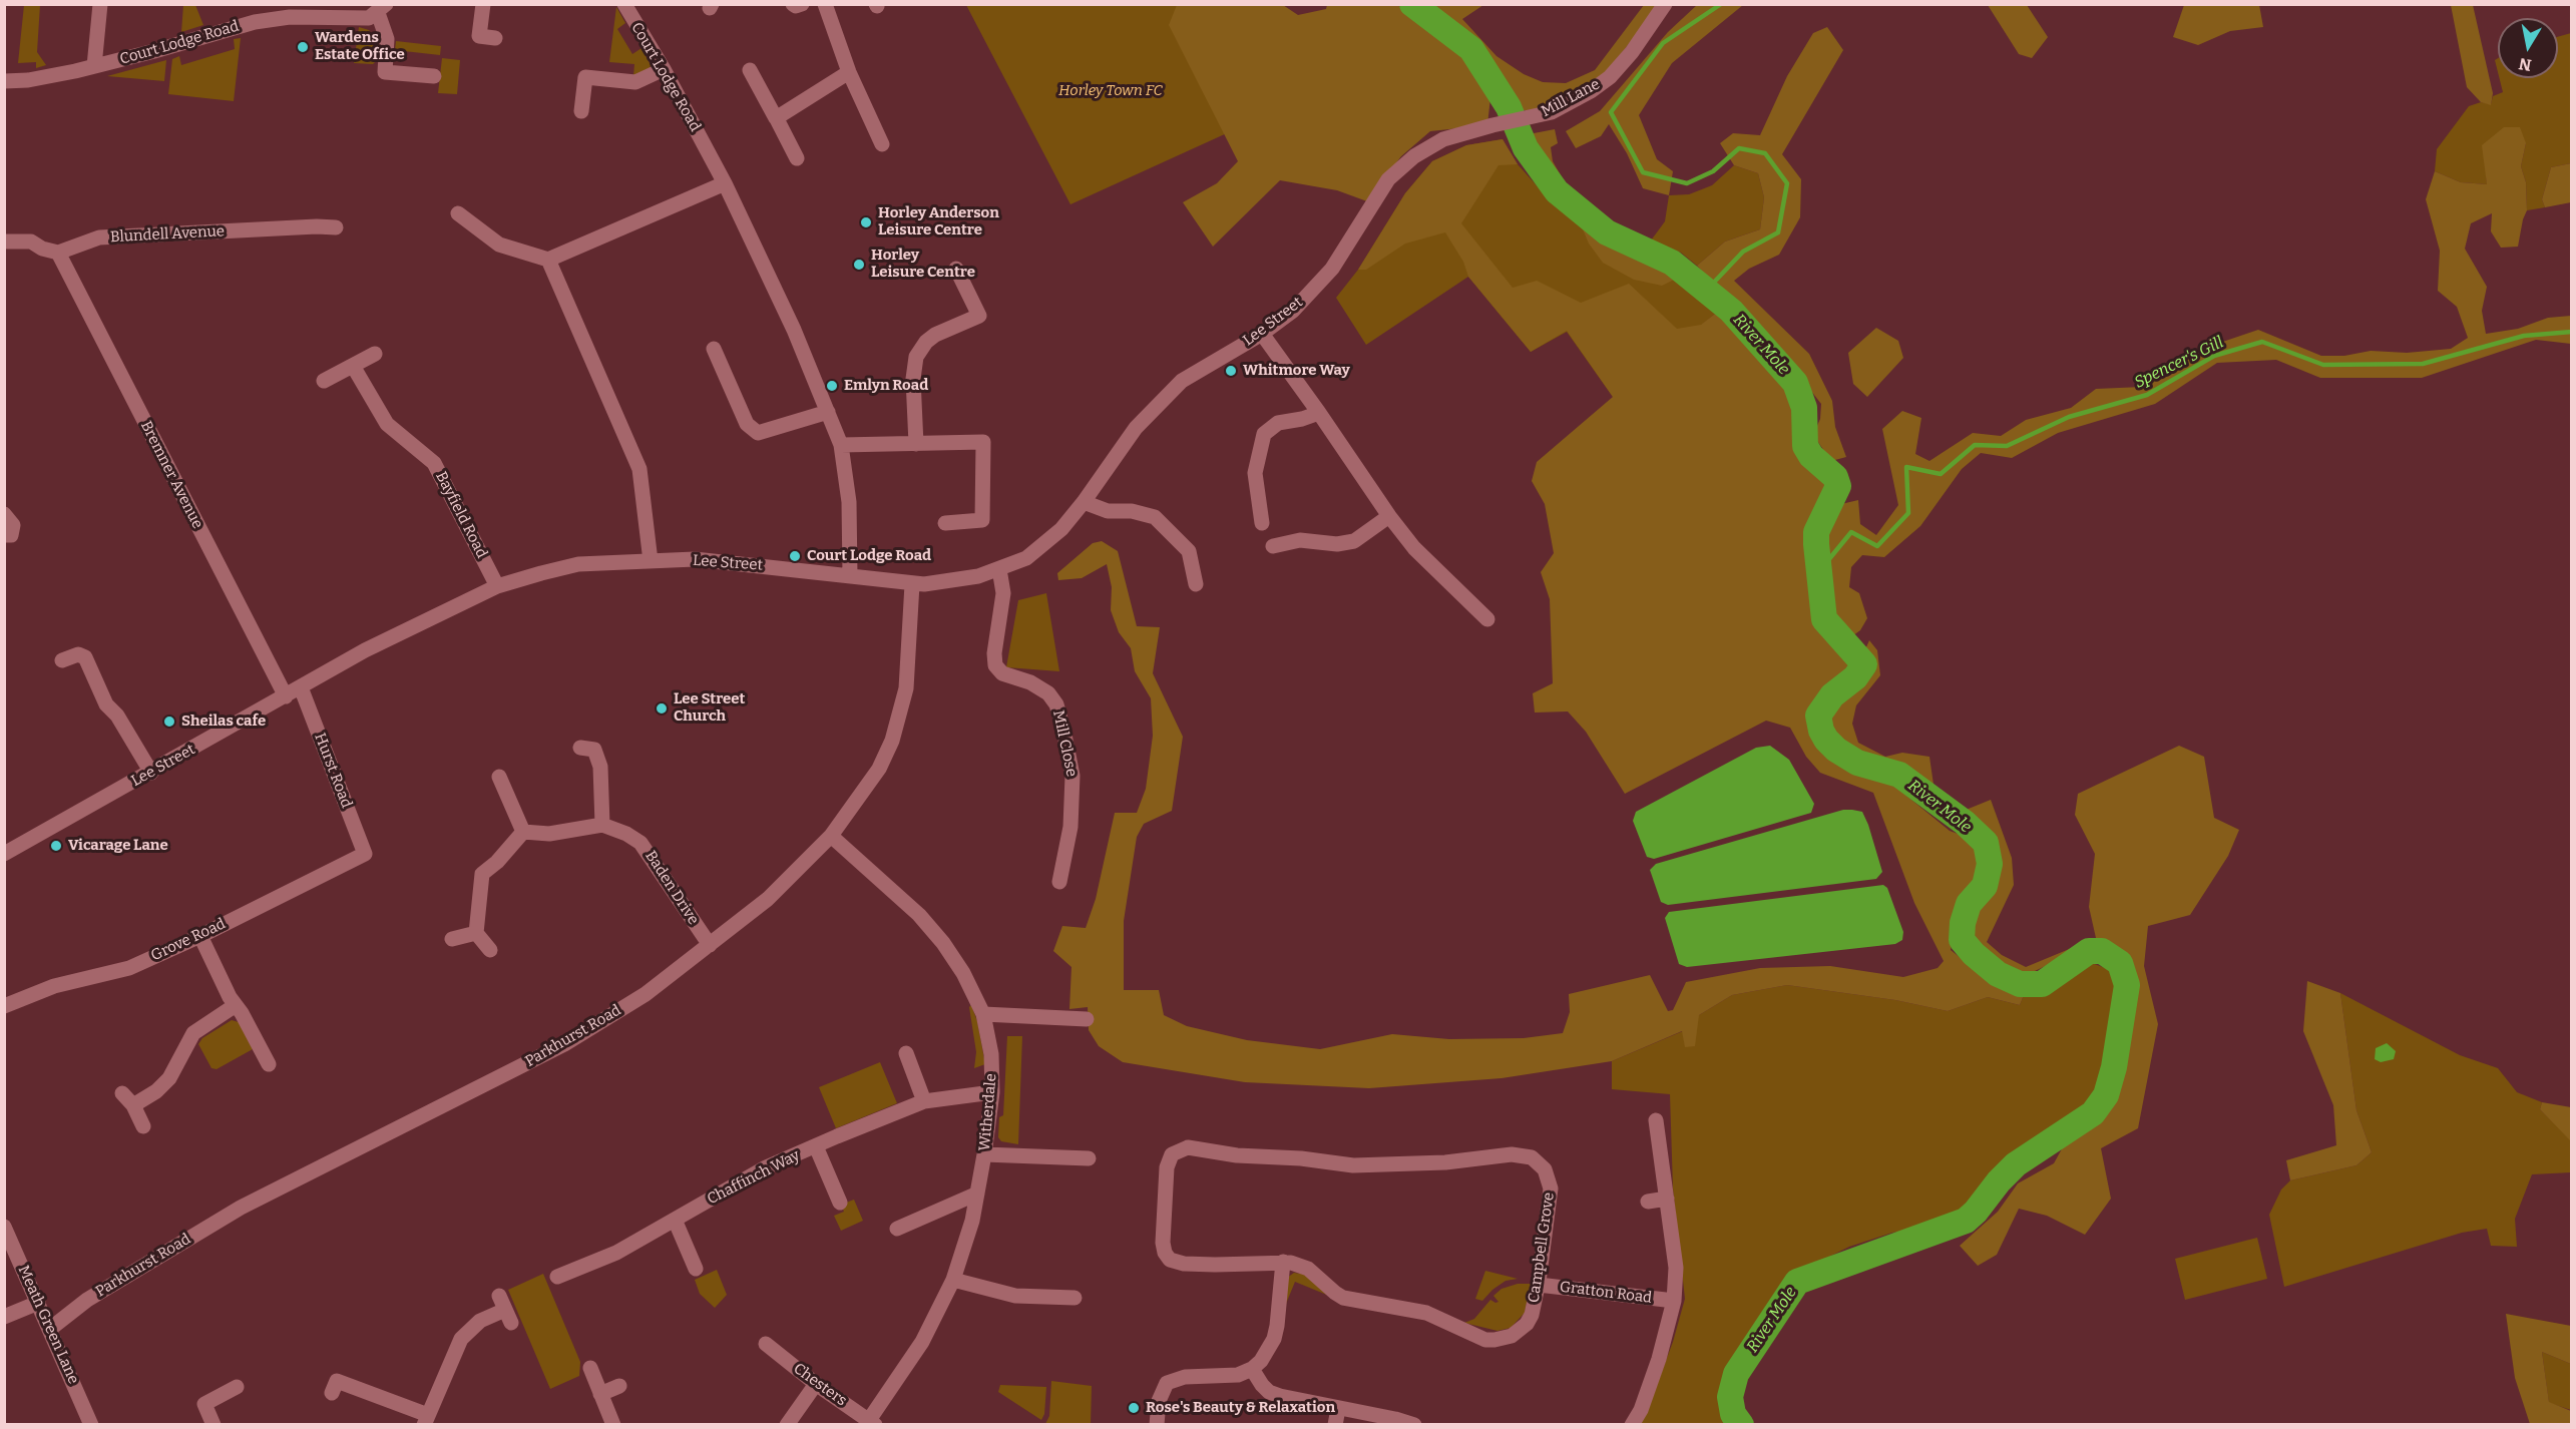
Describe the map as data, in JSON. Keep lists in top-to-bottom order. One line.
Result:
{"streets":{"street":["Court Lodge Road","Mill Lane","Blundell Avenue","Lee Street","Bremner Avenue","Bayfield Road","Mill Close","Hurst Road","Baden Drive","Grove Road","Parkhurst Road","Witherdale","Chaffinch Way","Campbell Grove","Gratton Road","Meath Green Lane","Chesters"]},"crossings":[["Court Lodge Road","Lee Street"],["Mill Lane","Lee Street"],["Blundell Avenue","Bremner Avenue"],["Lee Street","Bremner Avenue"],["Lee Street","Bayfield Road"],["Lee Street","Mill Close"],["Lee Street","Hurst Road"],["Lee Street","Parkhurst Road"],["Hurst Road","Grove Road"],["Baden Drive","Parkhurst Road"],["Parkhurst Road","Witherdale"],["Parkhurst Road","Meath Green Lane"],["Witherdale","Chaffinch Way"],["Witherdale","Chesters"],["Campbell Grove","Gratton Road"]],"water":["River Mole","Spencer's Gill"],"parks":["Horley Town FC"],"places":["Wardens Estate Office","Horley Anderson Leisure Centre","Horley Leisure Centre","Whitmore Way","Emlyn Road","Court Lodge Road","Lee Street Church","Sheilas cafe","Vicarage Lane","Rose's Beauty & Relaxation"],"north":"bottom"}
